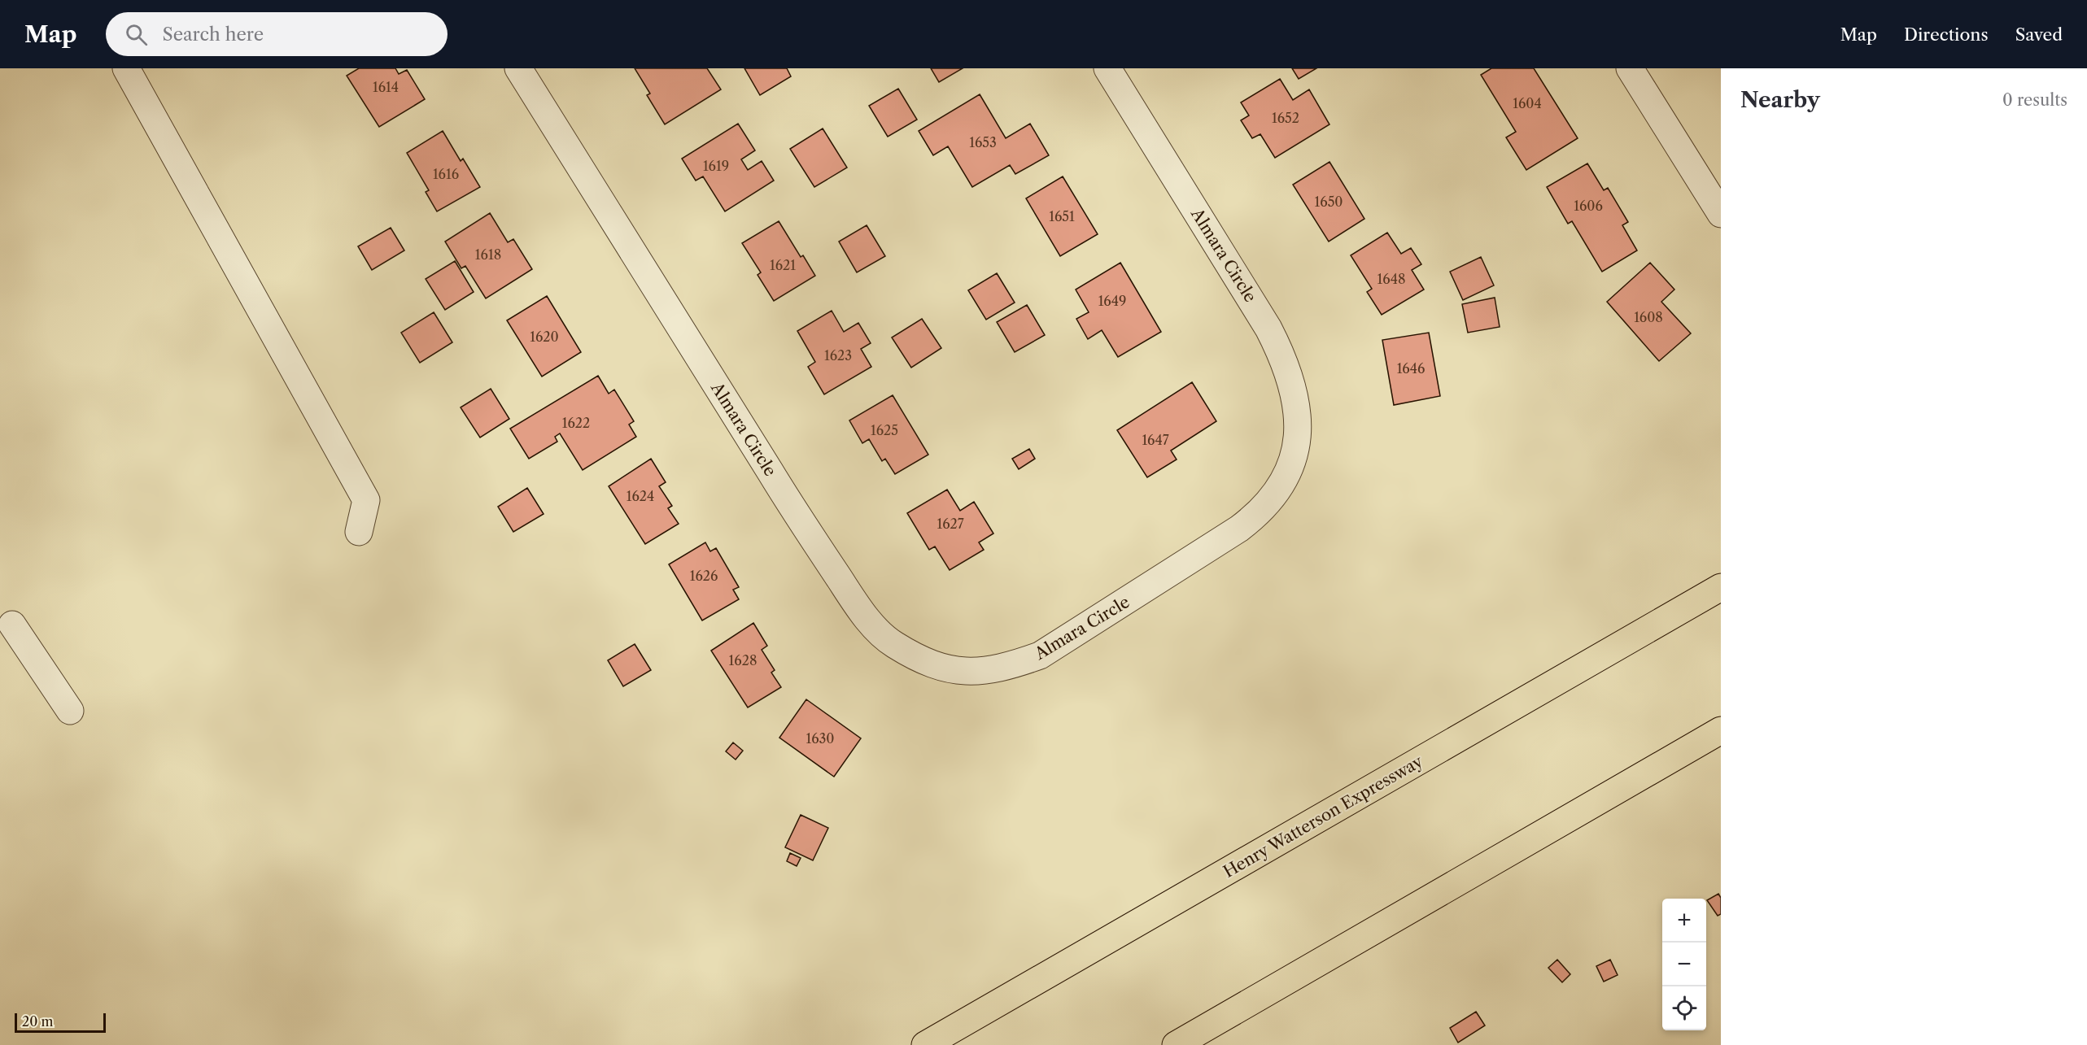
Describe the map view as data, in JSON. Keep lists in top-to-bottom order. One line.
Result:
{"streets":{"highway":["Henry Watterson Expressway"],"street":["Almara Circle"]},"house_numbers":["1614","1604","1652","1653","1619","1616","1650","1606","1651","1618","1621","1648","1649","1608","1620","1623","1646","1622","1625","1647","1624","1627","1626","1628","1630"],"scale_bar":"20 m","page":{"header":"Map","search":"Search here","nav":["Map","Directions","Saved"],"heading":["Nearby","0 results"],"map_buttons":["+","−"],"scale":"20 m"}}
